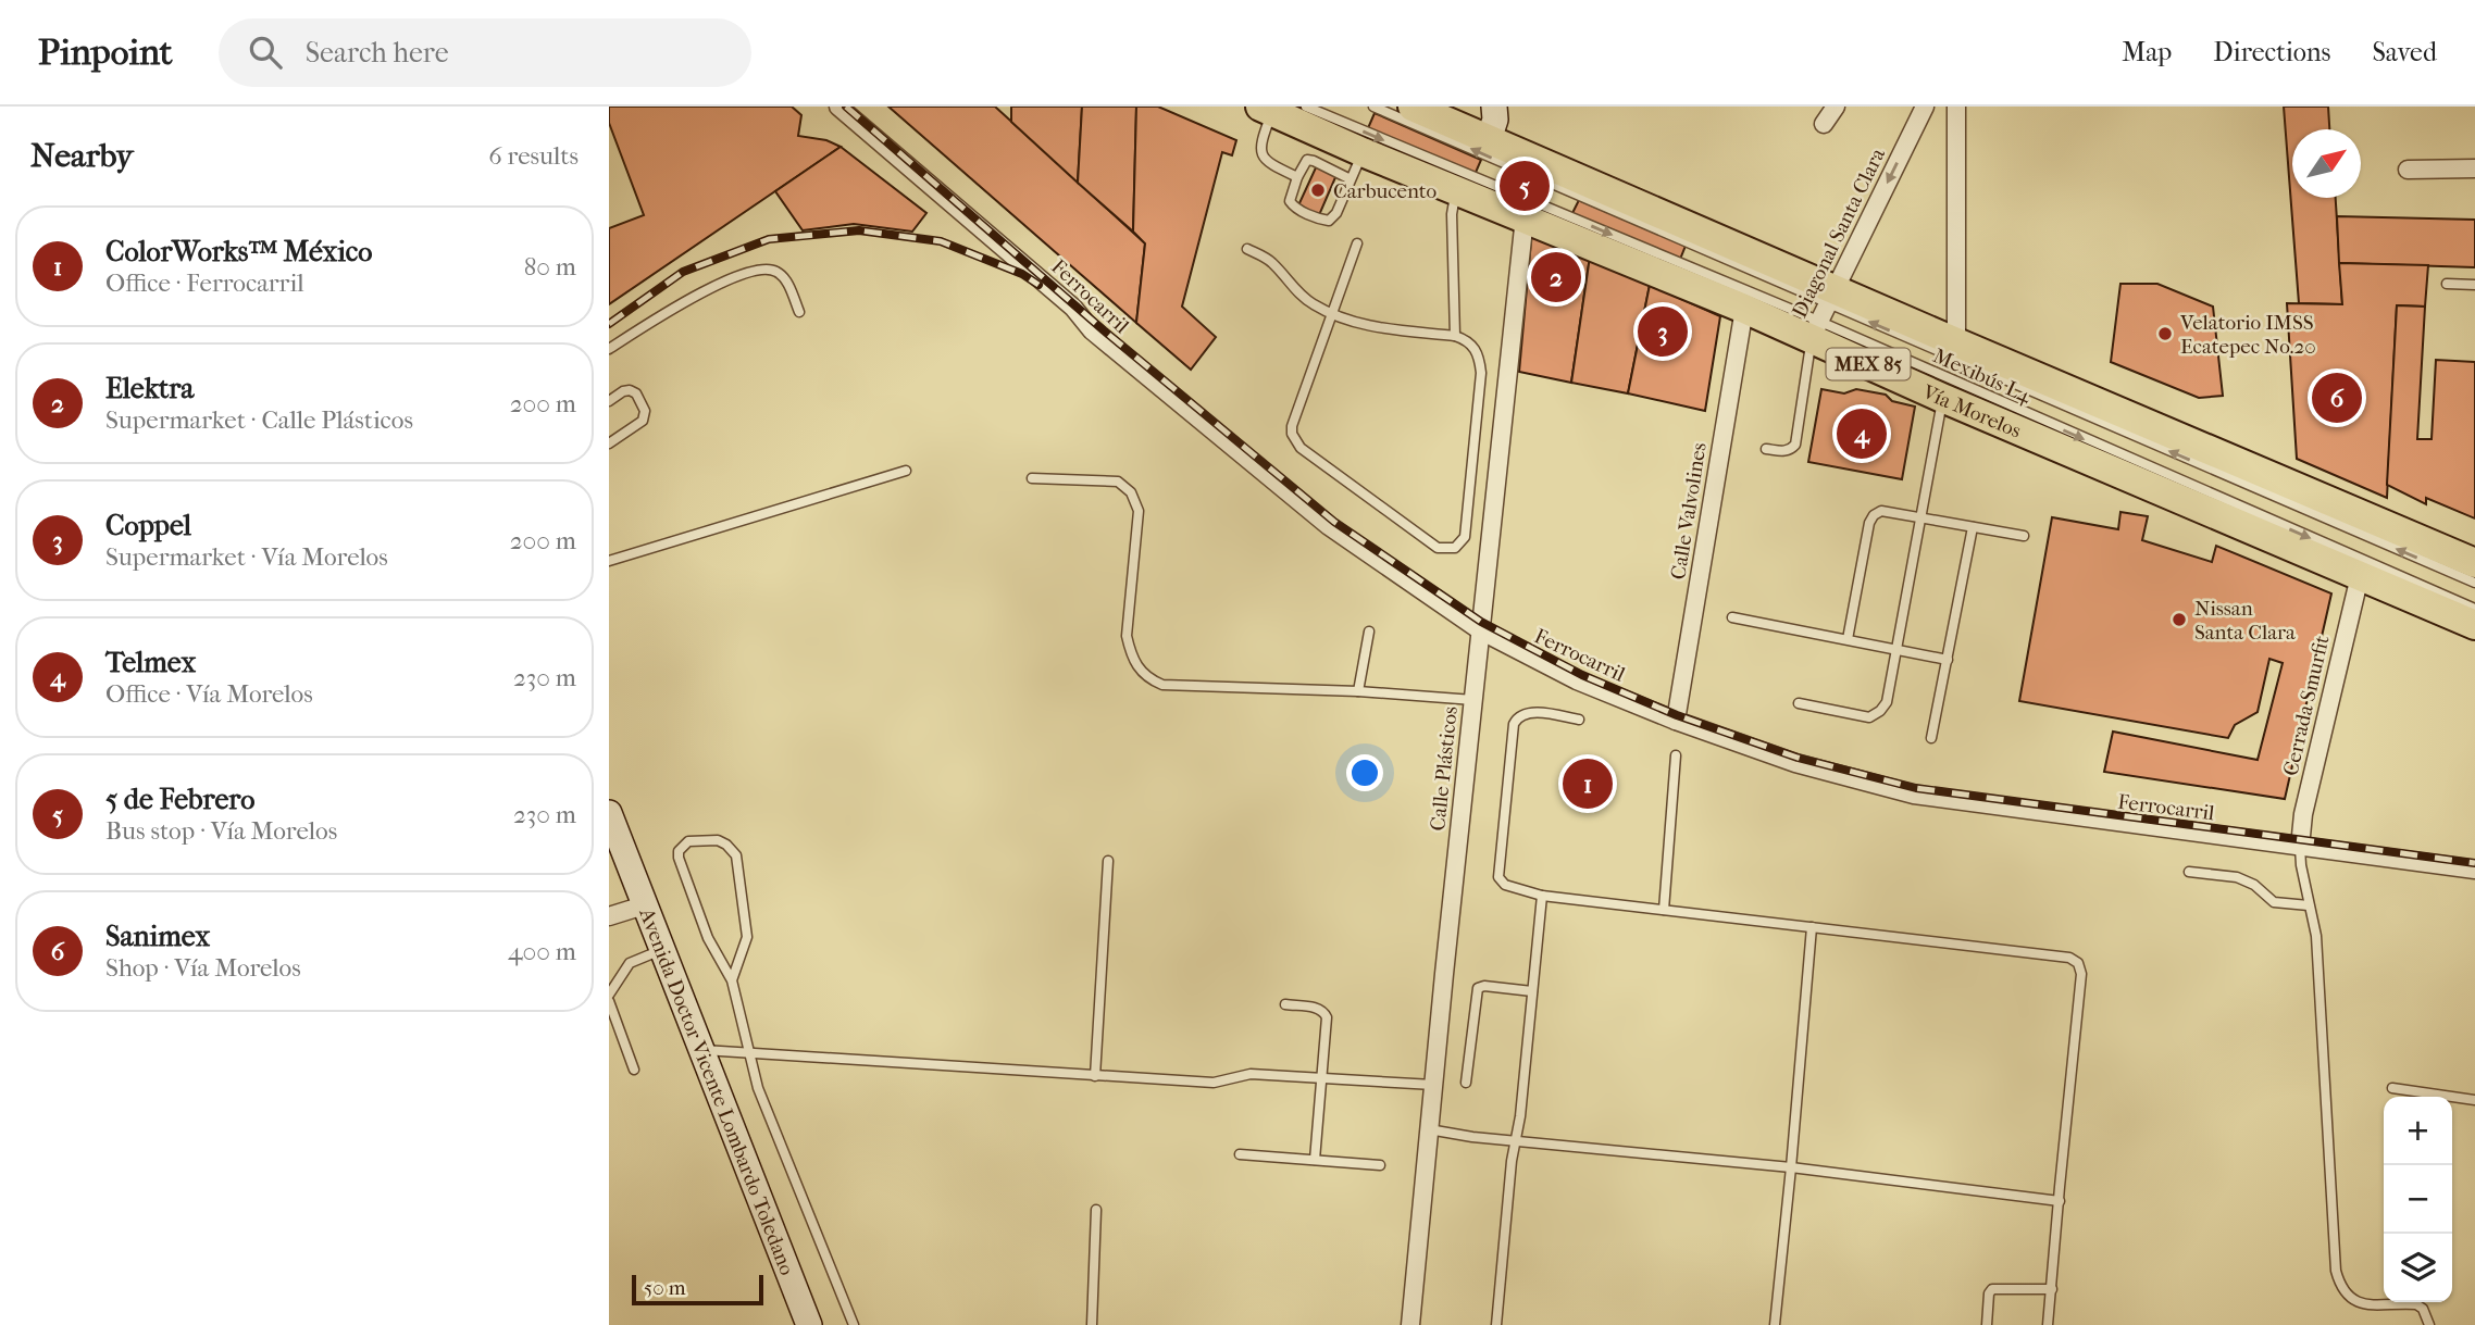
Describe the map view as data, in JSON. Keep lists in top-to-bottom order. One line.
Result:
{"streets":{"main road":["MEX 85","Vía Morelos"],"street":["Diagonal Santa Clara","Ferrocarril","Calle Valvolines","Cerrada Smurfit","Calle Plásticos","Avenida Doctor Vicente Lombardo Toledano"],"lane":["Mexibús L4"]},"crossings":[["Diagonal Santa Clara","MEX 85"],["Diagonal Santa Clara","Mexibús L4"],["Diagonal Santa Clara","Vía Morelos"],["Ferrocarril","Calle Valvolines"],["Ferrocarril","Cerrada Smurfit"],["Ferrocarril","Calle Plásticos"],["MEX 85","Mexibús L4"],["Mexibús L4","Vía Morelos"],["Vía Morelos","Calle Valvolines"],["Vía Morelos","Cerrada Smurfit"],["Vía Morelos","Calle Plásticos"]],"one_way":["Diagonal Santa Clara"],"places":["Carbucento","Velatorio IMSS Ecatepec No.20","Nissan Santa Clara"],"scale_bar":"50 m","north":"top right","page":{"header":"Pinpoint","search":"Search here","nav":["Map","Directions","Saved"],"heading":["Nearby","6 results"],"pins":["5","2","3","6","4","1"],"list":[{"mark":"1","name":"ColorWorks™ México","note":"Office · Ferrocarril","value":"80 m"},{"mark":"2","name":"Elektra","note":"Supermarket · Calle Plásticos","value":"200 m"},{"mark":"3","name":"Coppel","note":"Supermarket · Vía Morelos","value":"200 m"},{"mark":"4","name":"Telmex","note":"Office · Vía Morelos","value":"230 m"},{"mark":"5","name":"5 de Febrero","note":"Bus stop · Vía Morelos","value":"230 m"},{"mark":"6","name":"Sanimex","note":"Shop · Vía Morelos","value":"400 m"}],"map_buttons":["+","−"],"scale":"50 m"}}
